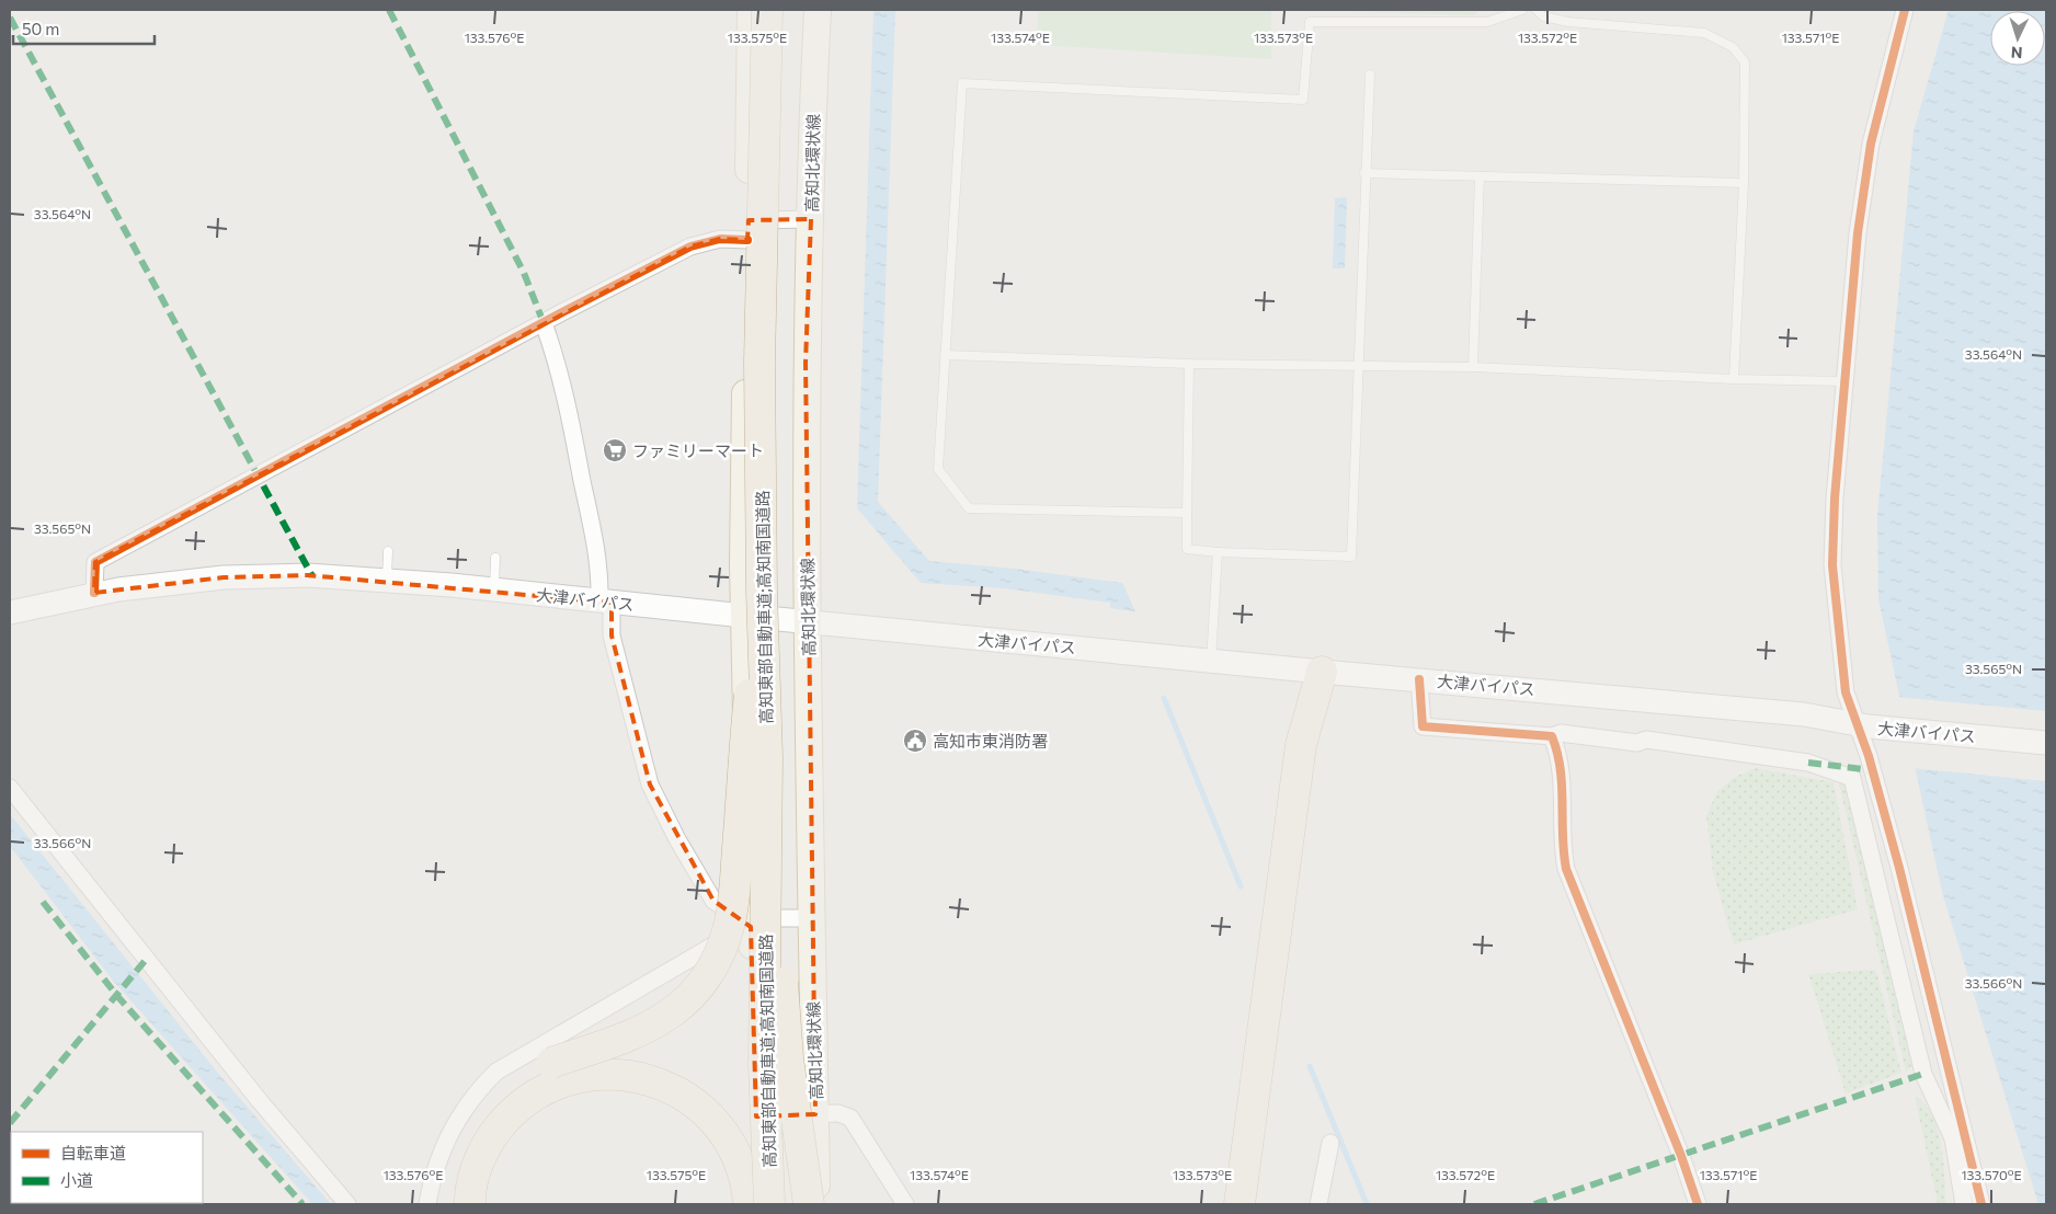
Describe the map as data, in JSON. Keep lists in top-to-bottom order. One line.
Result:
{"streets":{"highway":["高知東部自動車道;高知南国道路"],"main road":["高知北環状線","大津バイパス"]},"crossings":[["高知北環状線","大津バイパス"]],"places":{"supermarket":["ファミリーマート"],"public building":["高知市東消防署"]},"legend":["自転車道","小道"],"scale_bar":"50 m","north":"bottom","coordinates":["133.576°E","133.575°E","133.574°E","133.573°E","133.572°E","133.571°E","33.564°N","33.565°N","33.566°N","133.570°E"]}
